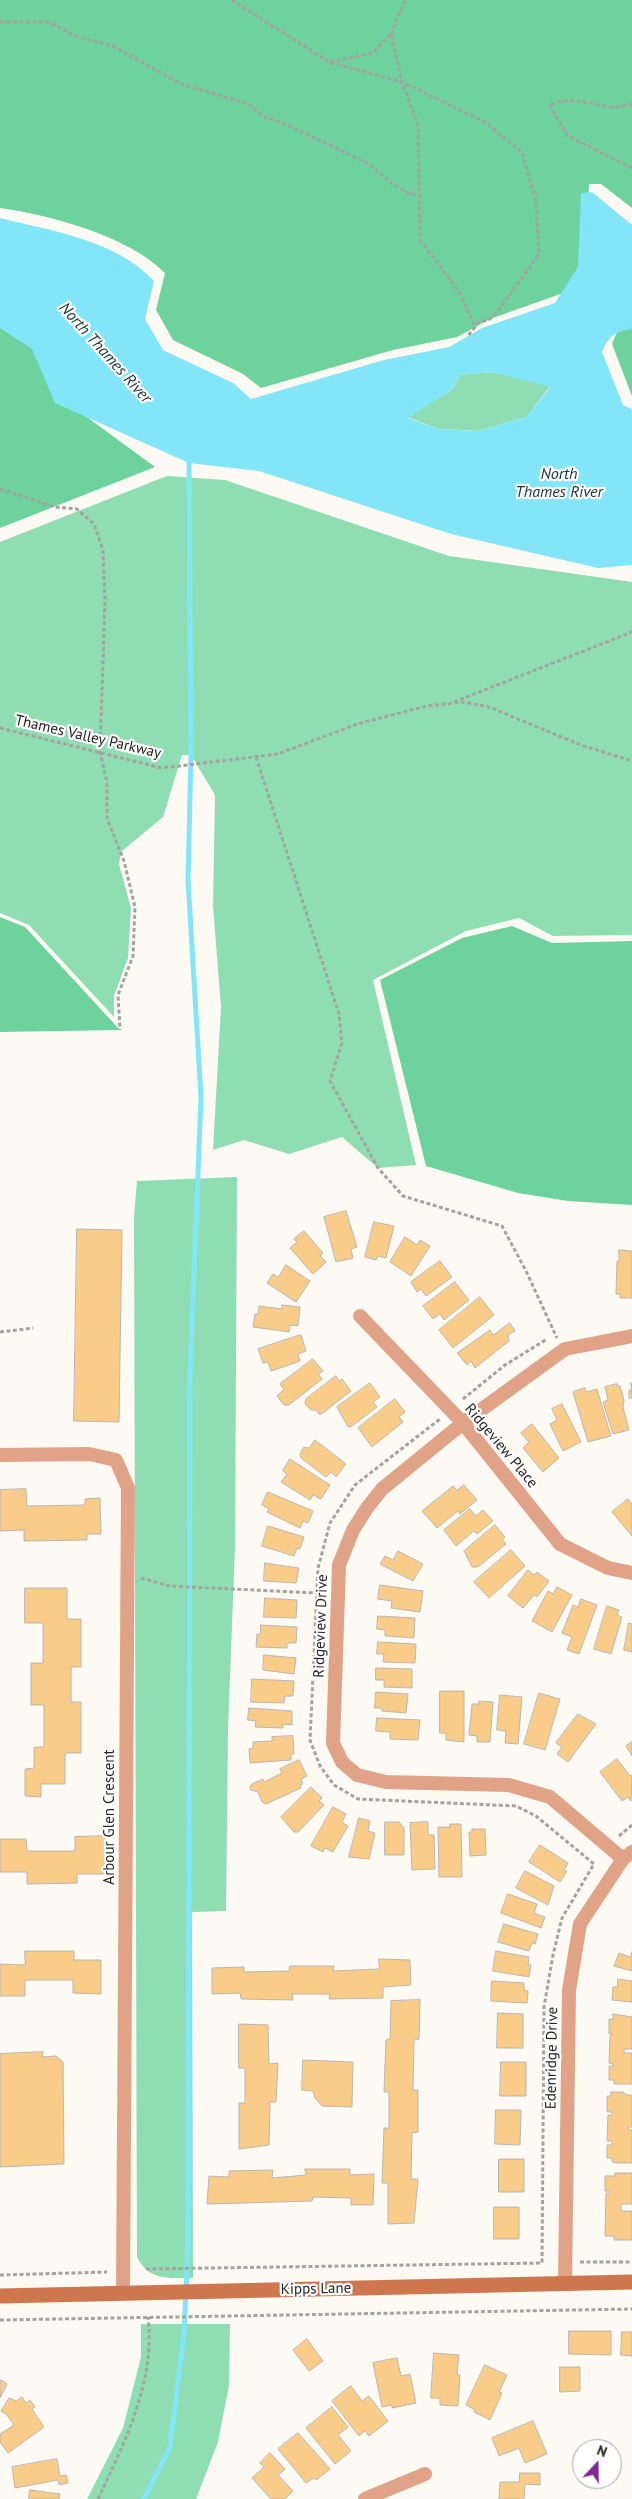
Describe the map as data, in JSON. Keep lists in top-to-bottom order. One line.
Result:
{"streets":{"street":["Ridgeview Place","Ridgeview Drive","Arbour Glen Crescent","Edenridge Drive","Kipps Lane"],"path":["Thames Valley Parkway"]},"crossings":[["Ridgeview Place","Ridgeview Drive"],["Ridgeview Drive","Edenridge Drive"],["Arbour Glen Crescent","Kipps Lane"],["Edenridge Drive","Kipps Lane"]],"water":["North Thames River"],"north":"top"}
